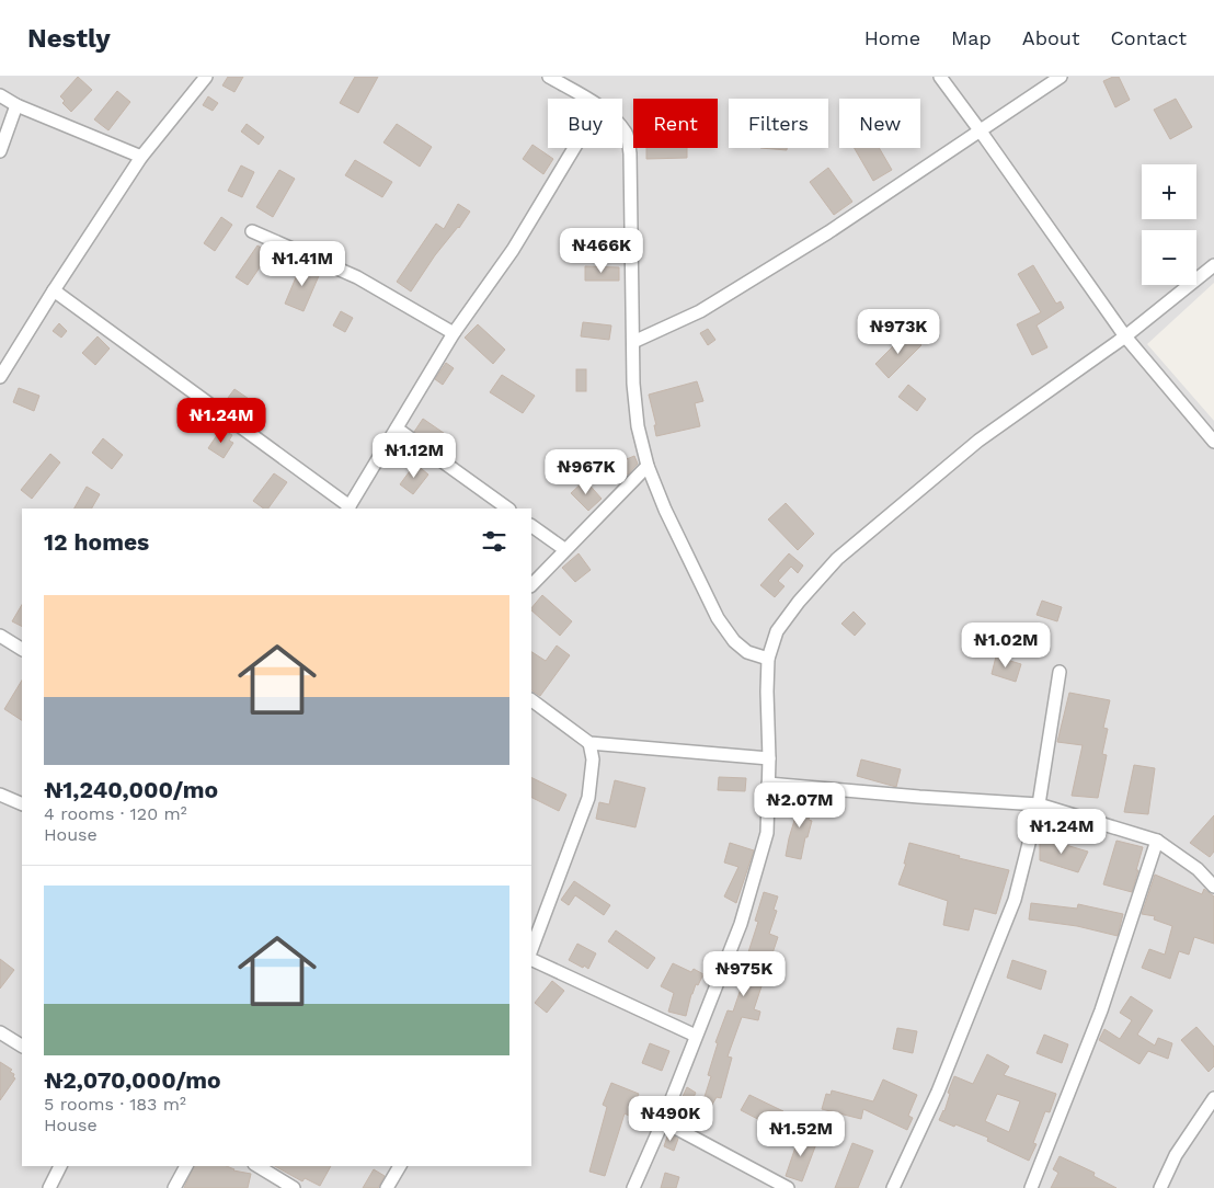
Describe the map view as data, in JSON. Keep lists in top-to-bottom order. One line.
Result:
{"page":{"header":"Nestly","nav":["Home","Map","About","Contact"],"chip":["Buy","Rent","Filters","New"],"map_buttons":["+","−"],"price":["₦466K","₦1.41M","₦973K","₦1.24M","₦1.12M","₦967K","₦1.02M","₦2.07M","₦1.24M","₦975K","₦490K","₦1.52M"],"heading":"12 homes","list":[{"name":"₦1,240,000/mo","note":"4 rooms · 120 m² · House"},{"name":"₦2,070,000/mo","note":"5 rooms · 183 m² · House"}]}}
